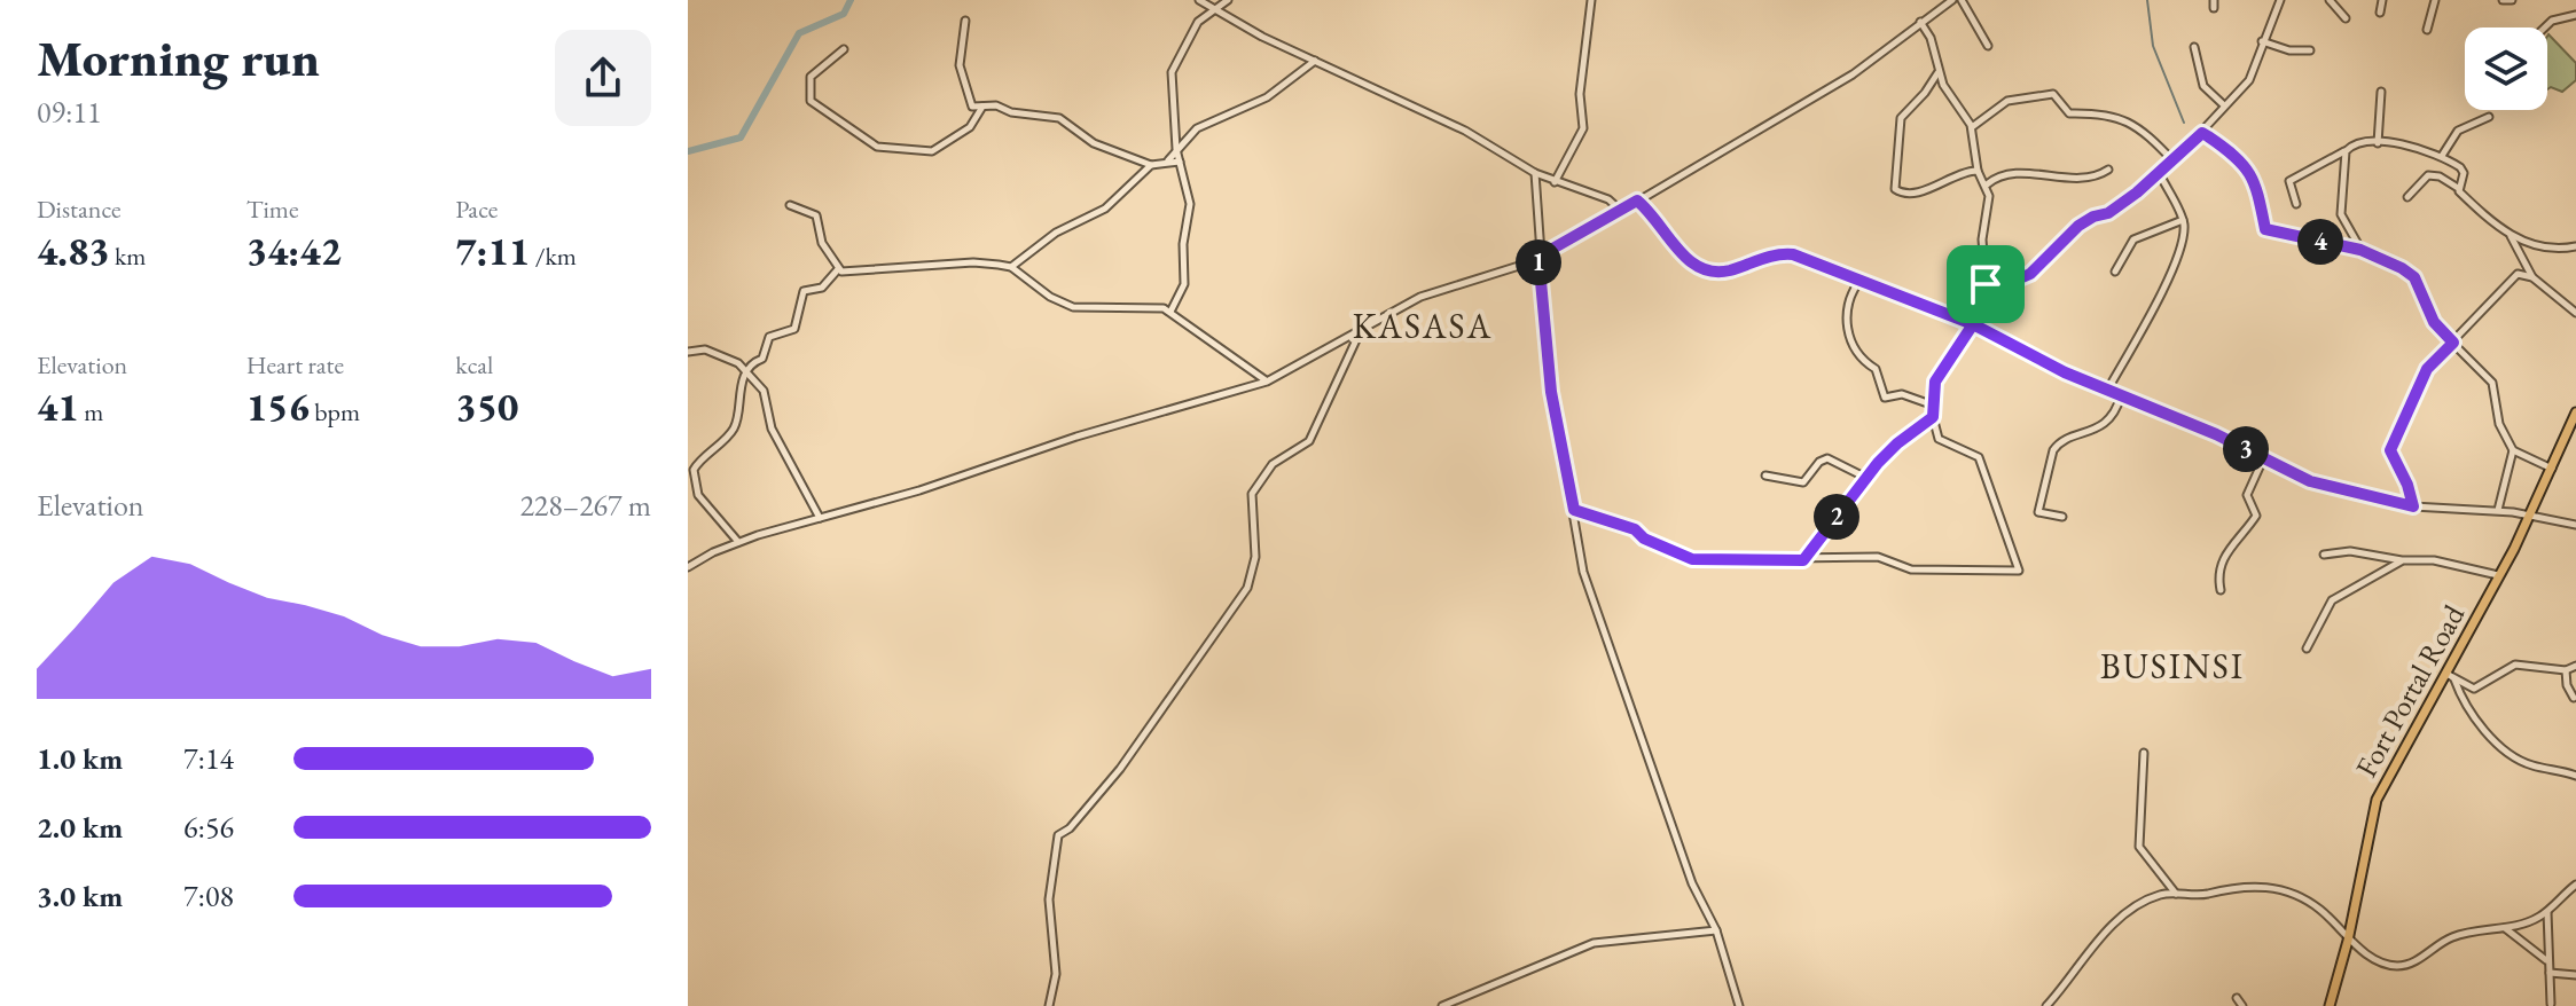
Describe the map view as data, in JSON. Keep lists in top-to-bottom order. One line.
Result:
{"streets":{"main road":["Fort Portal Road"]},"districts":["KASASA","BUSINSI"],"page":{"heading":["Morning run","09:11"],"stats":[["Distance","4.83 km"],["Time","34:42"],["Pace","7:11 /km"],["Elevation","41 m"],["Heart rate","156 bpm"],["kcal","350"]],"pins":["4","1","3","2"],"chart":["Elevation","228–267 m"],"list":[{"name":"1.0 km","note":"7:14"},{"name":"2.0 km","note":"6:56"},{"name":"3.0 km","note":"7:08"}]}}
